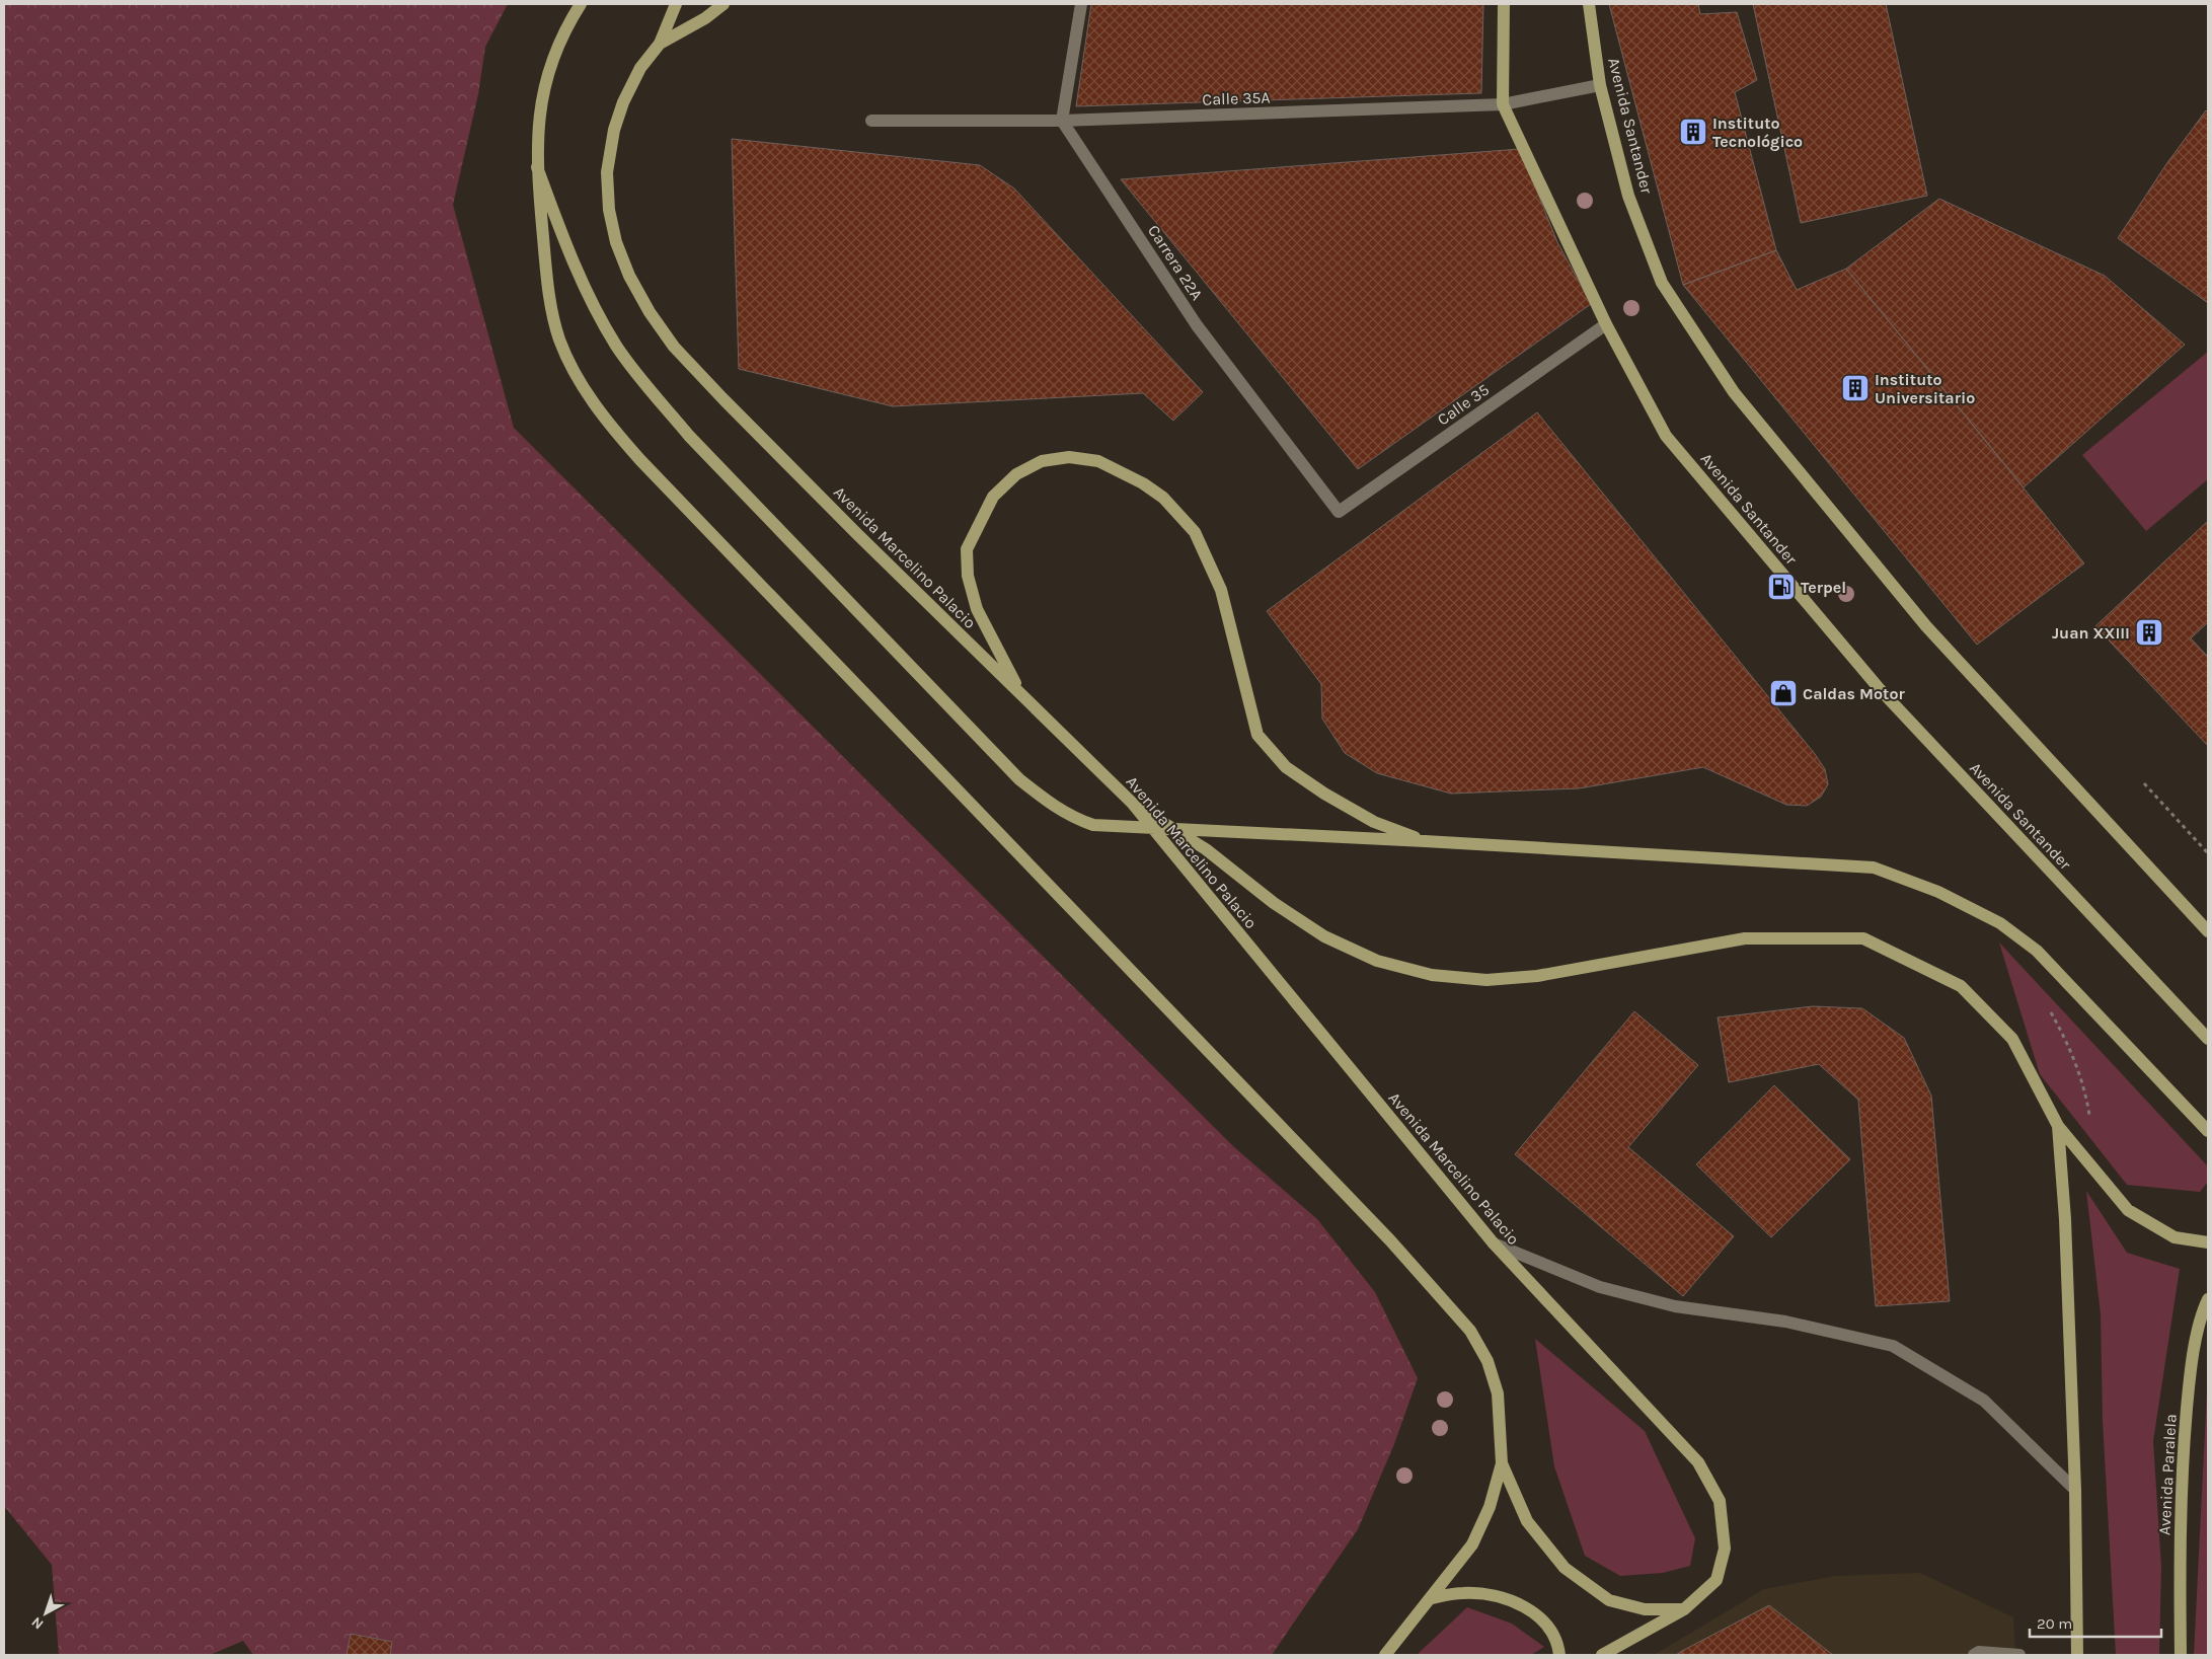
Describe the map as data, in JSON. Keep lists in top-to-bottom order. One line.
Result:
{"streets":{"main road":["Avenida Santander","Avenida Marcelino Palacio","Avenida Paralela"],"street":["Calle 35A","Carrera 22A","Calle 35"]},"crossings":[["Calle 35A","Avenida Santander"],["Calle 35A","Carrera 22A"],["Avenida Santander","Calle 35"],["Carrera 22A","Calle 35"]],"places":{"building":["Instituto Tecnológico","Instituto Universitario","Juan XXIII"],"fuel station":["Terpel"],"shop":["Caldas Motor"]},"scale_bar":"20 m","north":"bottom left"}
